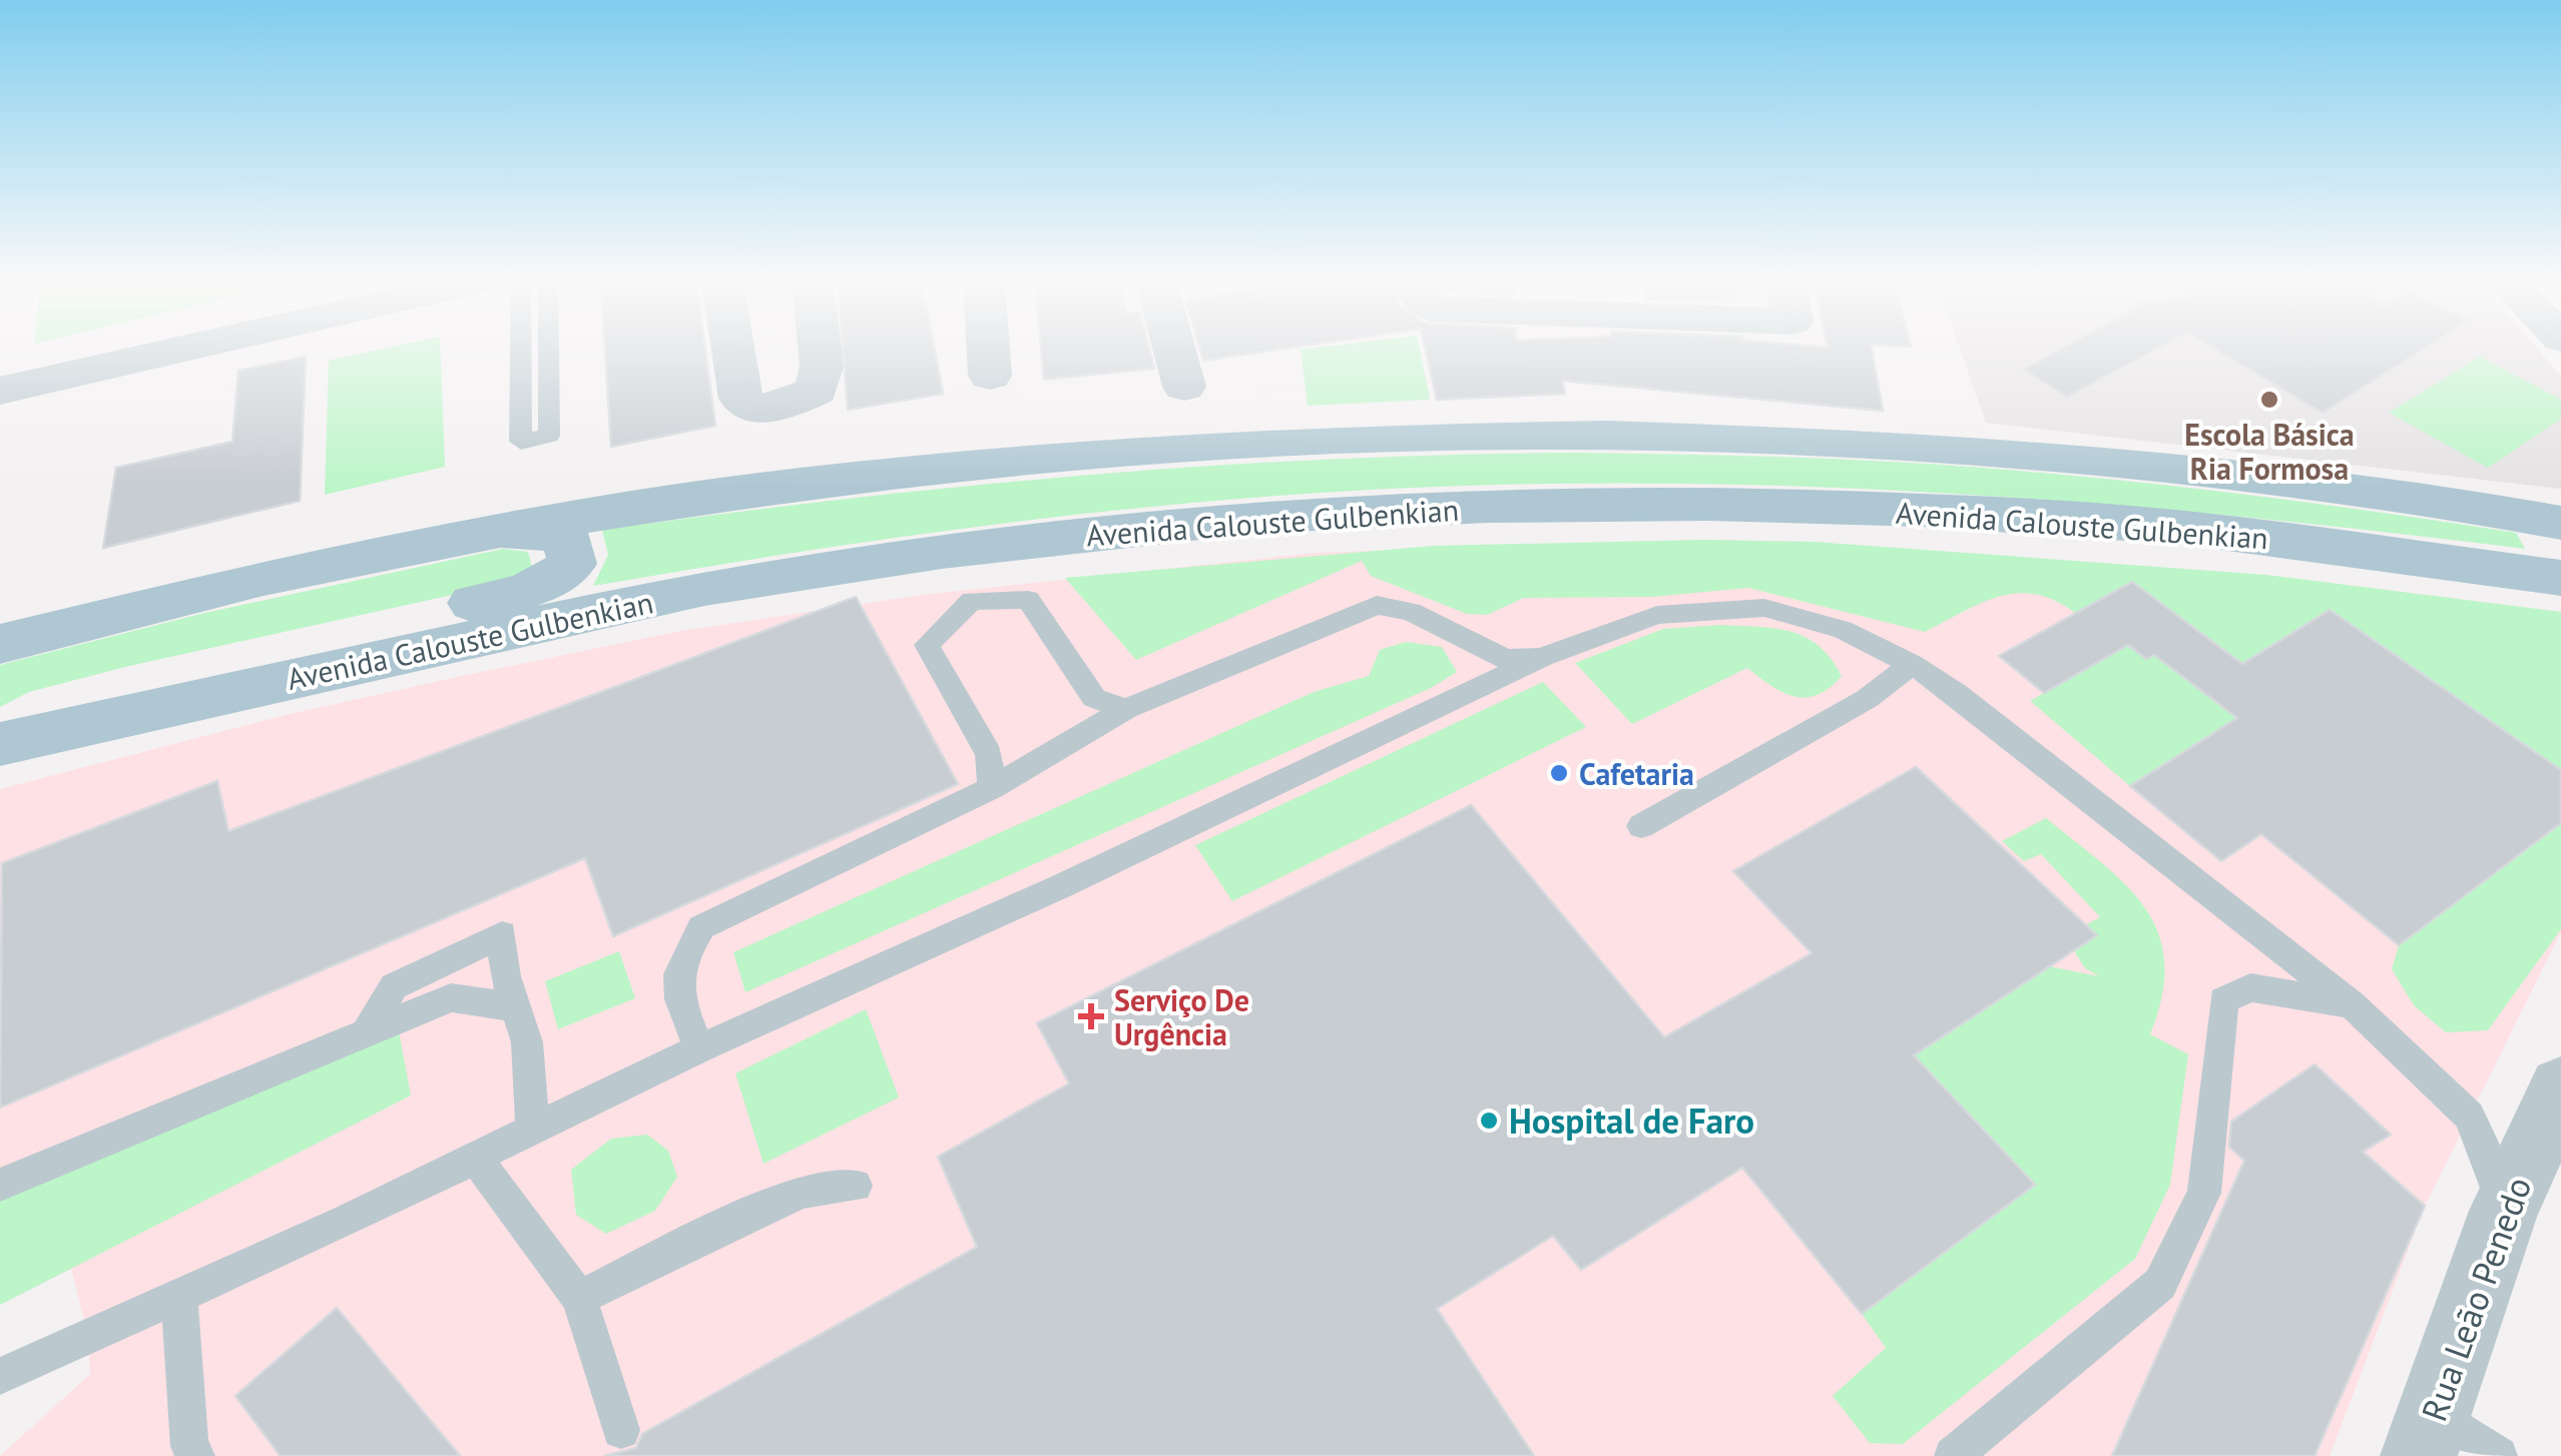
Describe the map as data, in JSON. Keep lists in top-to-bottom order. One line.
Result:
{"streets":{"main road":["Avenida Calouste Gulbenkian"],"street":["Rua Leão Penedo"]},"places":{"other":["Escola Básica Ria Formosa","Cafetaria","Hospital de Faro"],"health":["Serviço De Urgência"]}}
